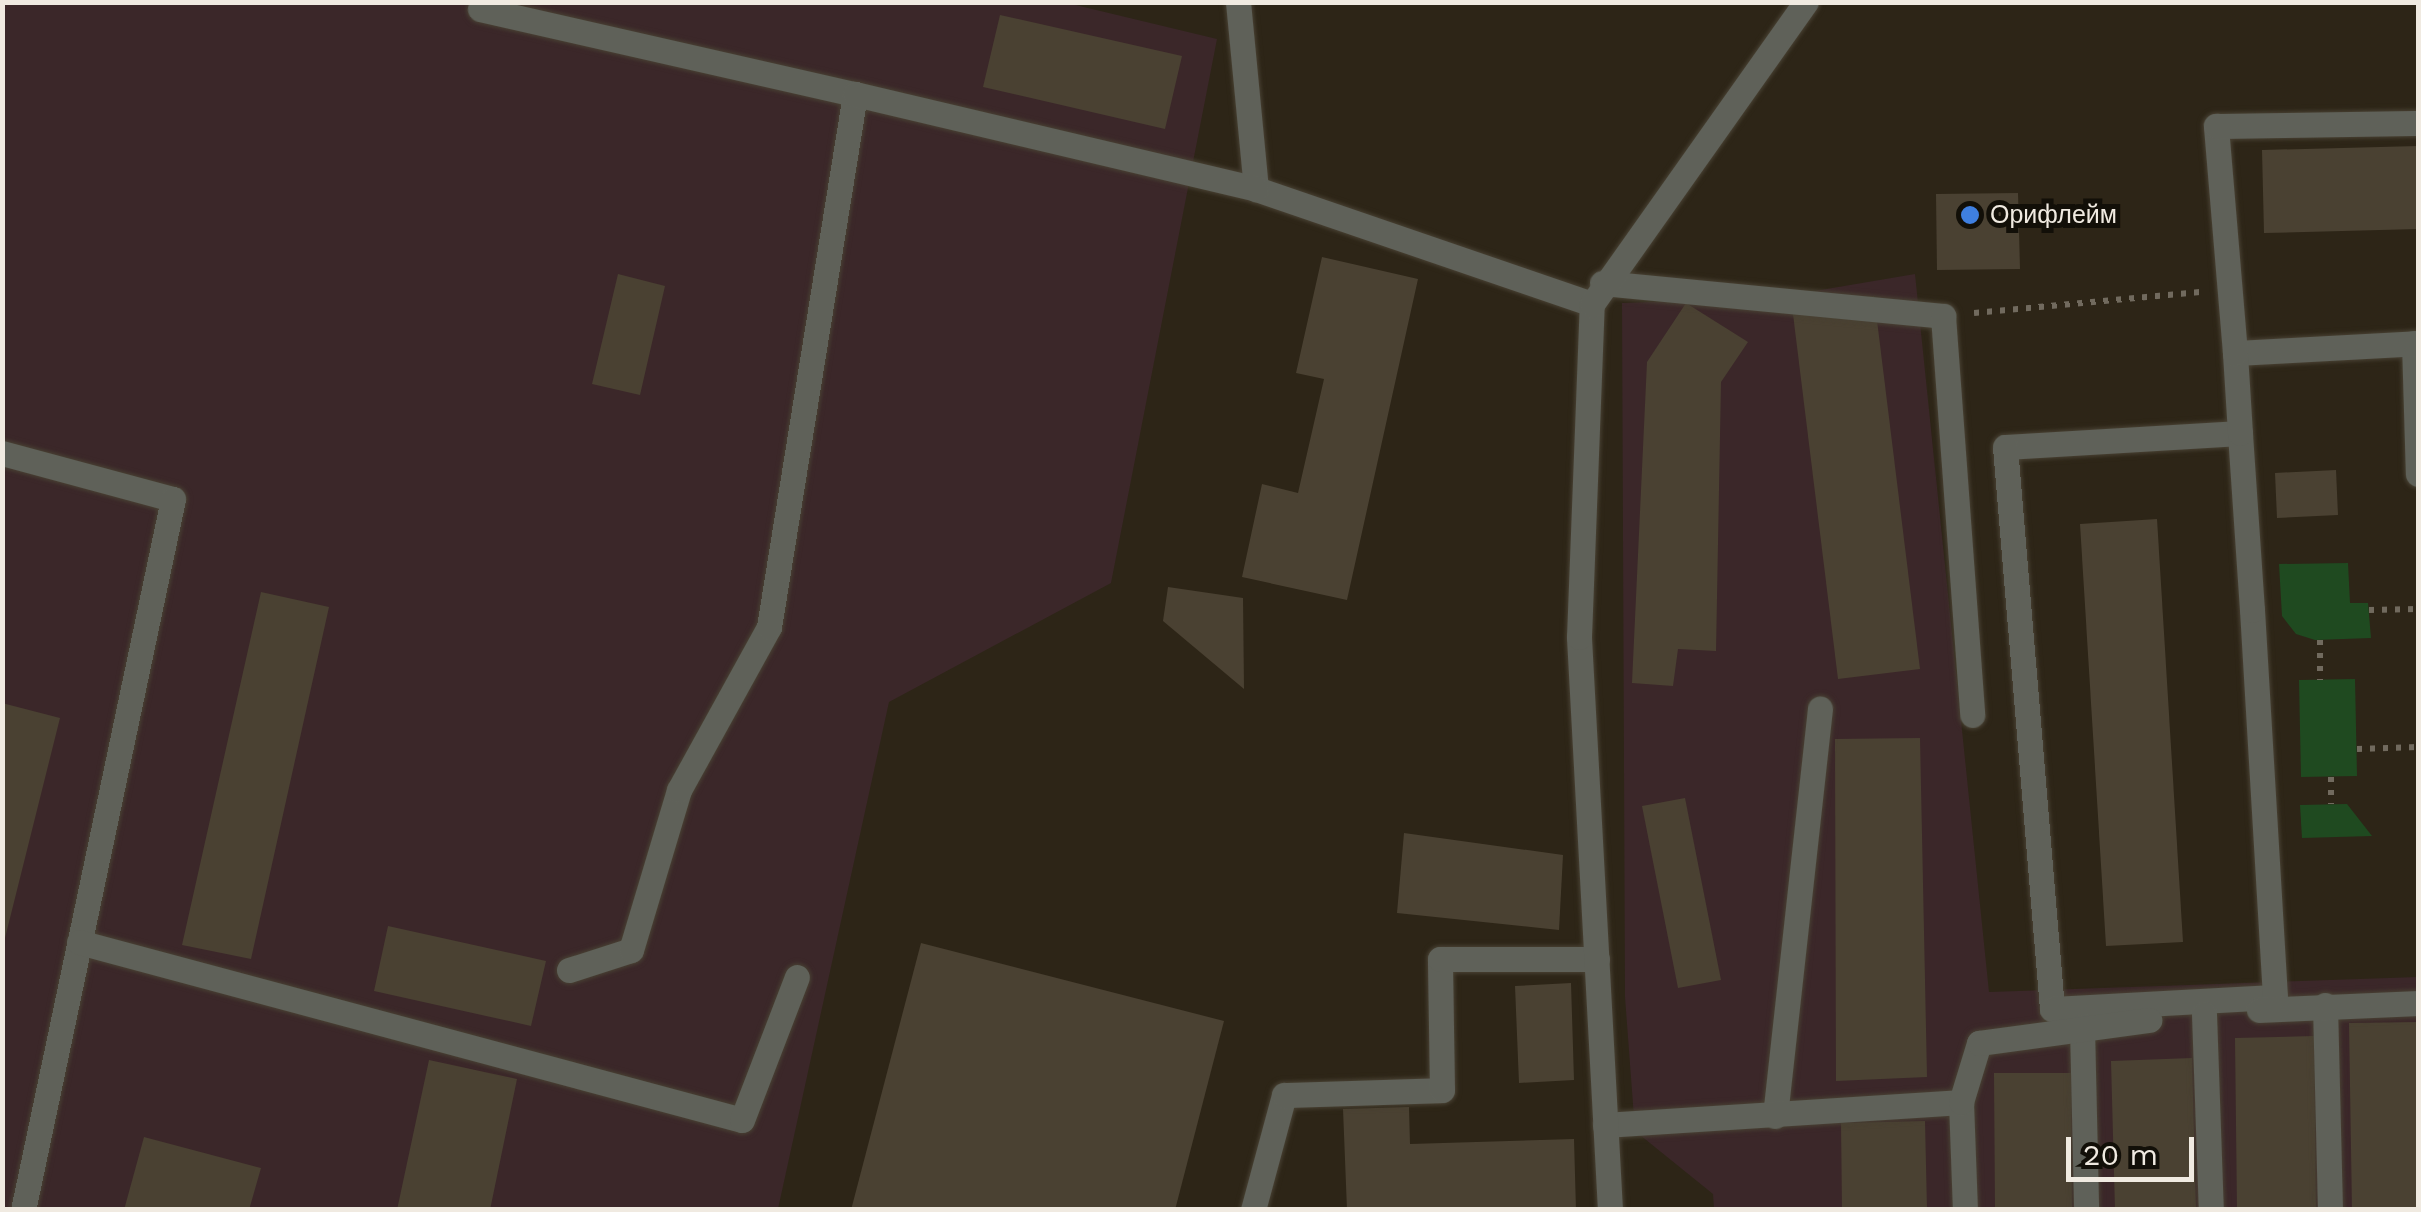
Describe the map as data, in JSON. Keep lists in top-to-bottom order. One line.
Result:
{"places":["Орифлейм"],"scale_bar":"20 m"}
